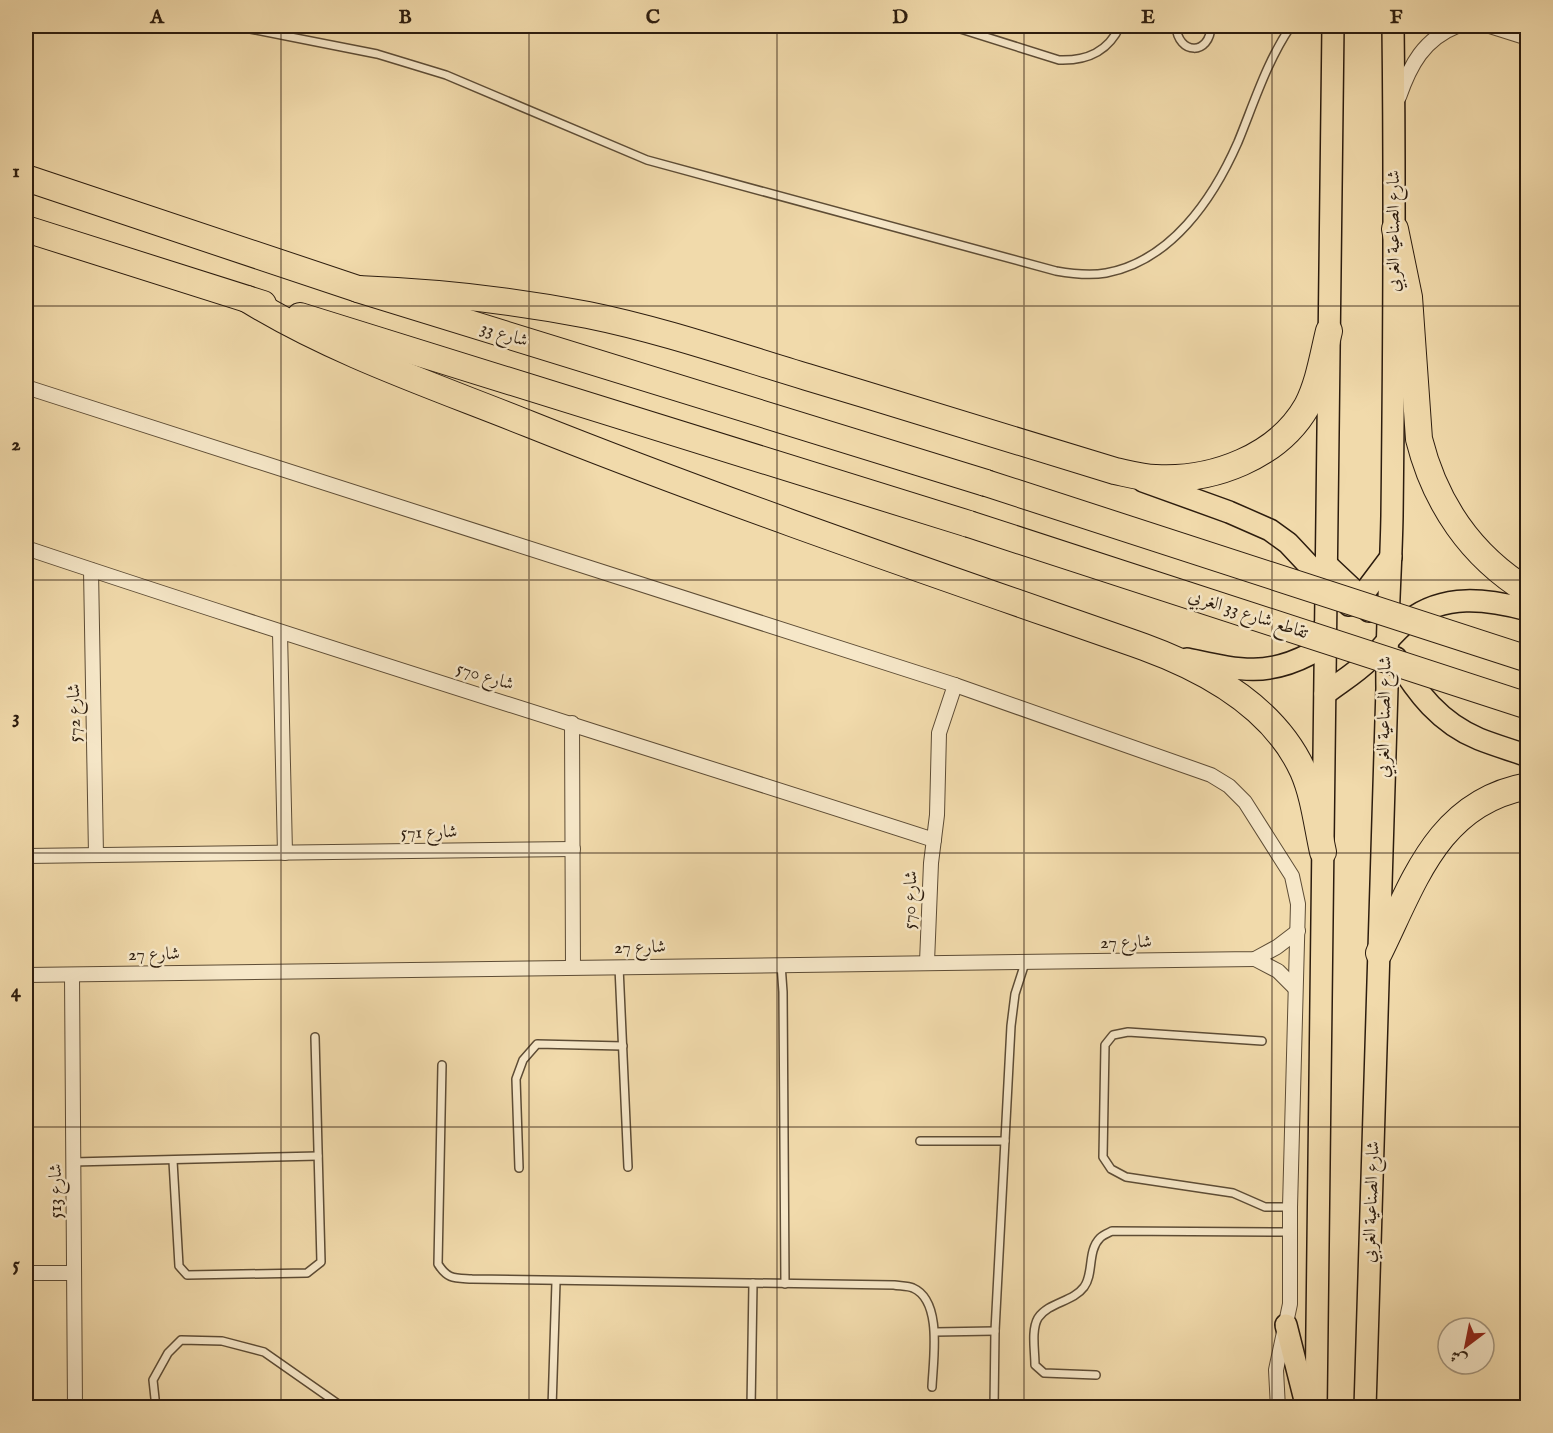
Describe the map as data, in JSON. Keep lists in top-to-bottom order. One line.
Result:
{"streets":{"highway":["شارع 33","تقاطع شارع 33 الغربي"],"main road":["شارع الصناعية الغربي"],"street":["شارع 570","شارع 572","شارع 571","شارع 27","شارع 513"]},"crossings":[["شارع 570","شارع 572"],["شارع 570","شارع 27"],["شارع 572","شارع 571"],["شارع 27","شارع 513"]],"north":"bottom left","grid":{"columns":["A","B","C","D","E","F"],"rows":["1","2","3","4","5"]}}
